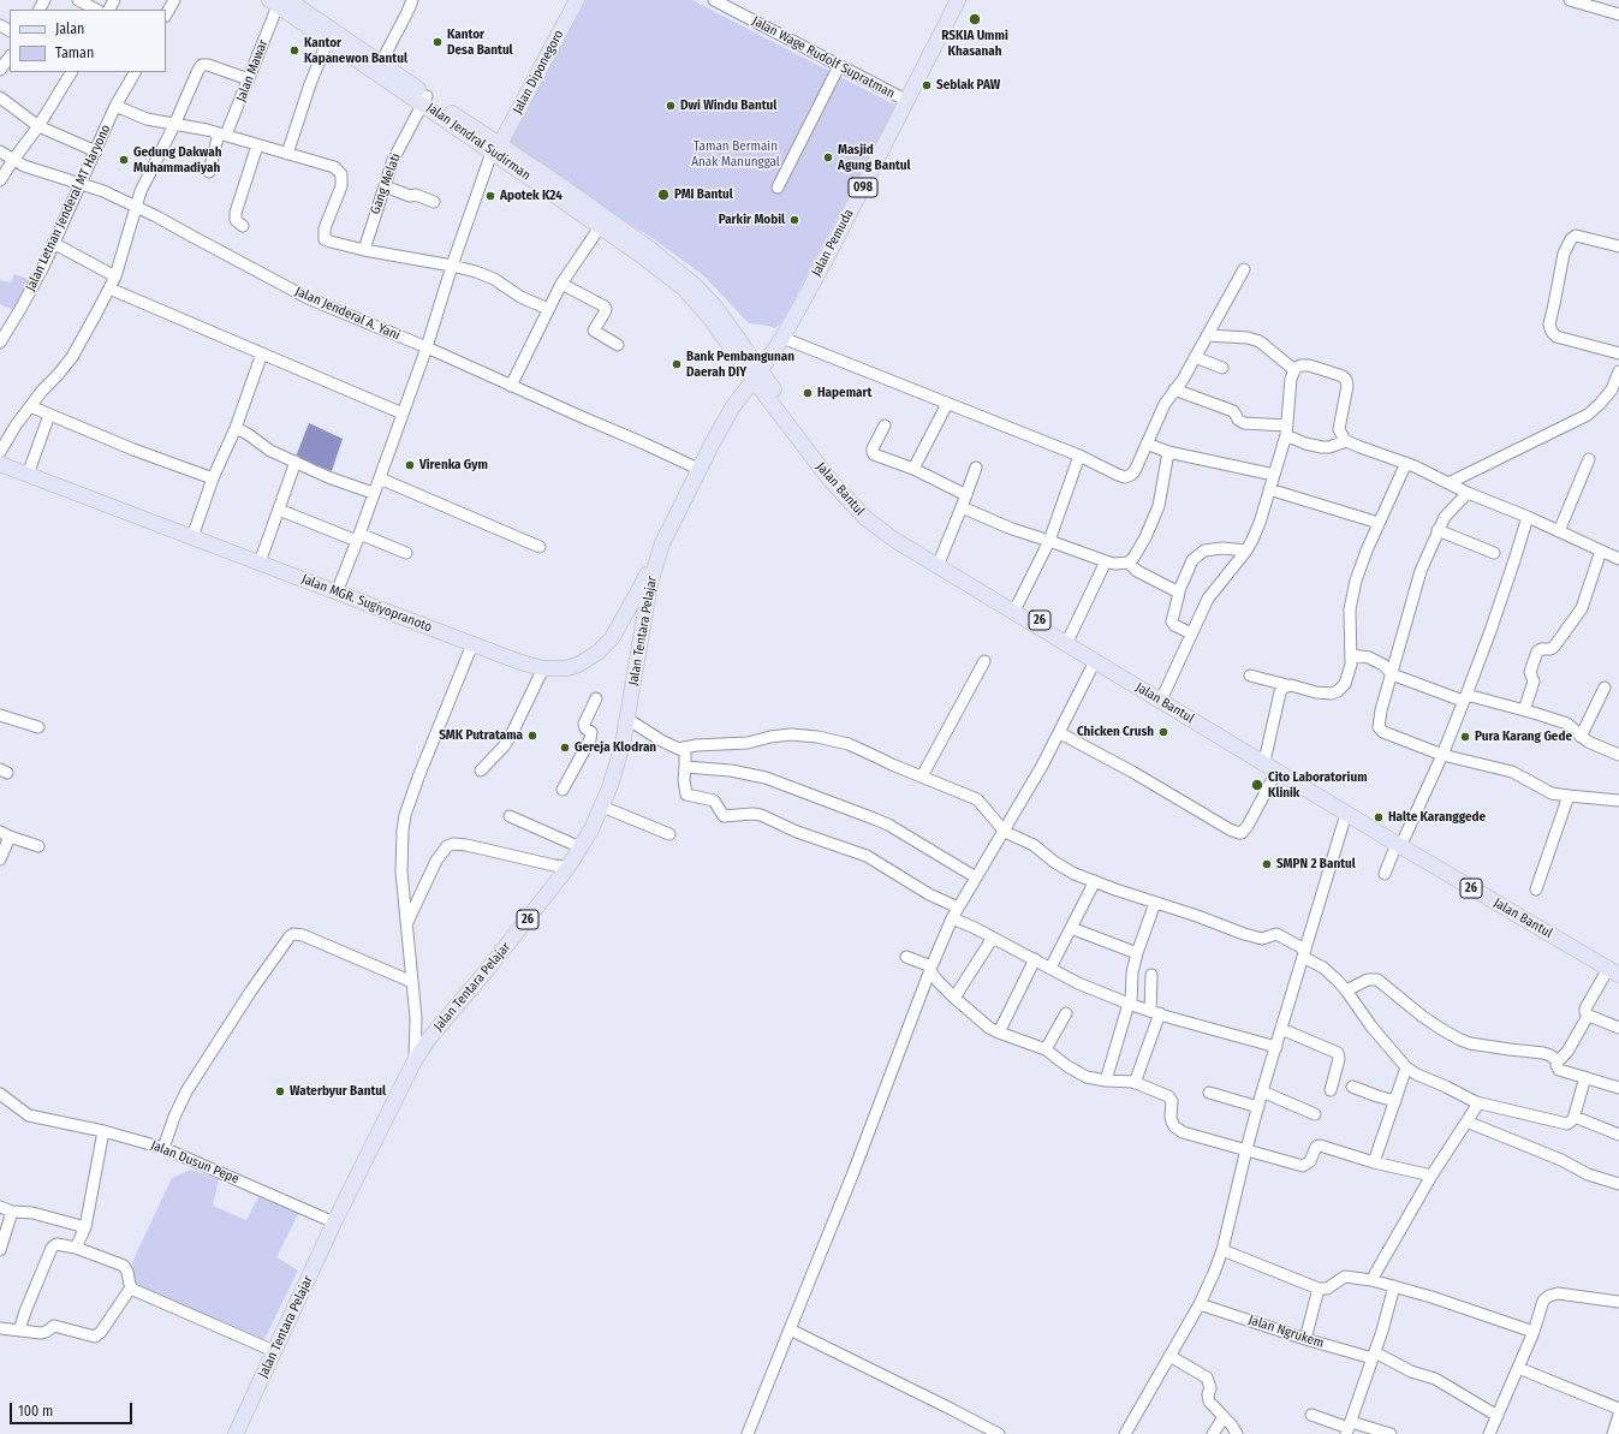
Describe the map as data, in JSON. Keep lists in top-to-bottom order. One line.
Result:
{"streets":{"main road":["Jalan Diponegoro","Jalan Jendral Sudirman","098","Jalan Pemuda","Jalan Bantul","Jalan MGR. Sugiyopranoto","26","Jalan Tentara Pelajar"],"street":["Jalan Wage Rudolf Supratman","Jalan Mawar","Gang Melati","Jalan Letnan Jenderal MT Haryono","Jalan Jenderal A. Yani","Jalan Dusun Pepe","Jalan Ngrukem"]},"crossings":[["Jalan Wage Rudolf Supratman","Jalan Pemuda"],["Jalan Mawar","Jalan Jendral Sudirman"],["Jalan Diponegoro","Jalan Jendral Sudirman"],["Jalan Jendral Sudirman","Gang Melati"],["Jalan Jendral Sudirman","Jalan Pemuda"],["Jalan Jendral Sudirman","Jalan Bantul"],["Jalan Jendral Sudirman","Jalan Tentara Pelajar"],["Jalan Letnan Jenderal MT Haryono","Jalan Jenderal A. Yani"],["Jalan Pemuda","Jalan Bantul"],["Jalan Pemuda","Jalan Tentara Pelajar"],["Jalan Jenderal A. Yani","Jalan Tentara Pelajar"],["Jalan Bantul","Jalan Tentara Pelajar"],["Jalan MGR. Sugiyopranoto","Jalan Tentara Pelajar"],["Jalan Tentara Pelajar","Jalan Dusun Pepe"]],"parks":["Taman Bermain Anak Manunggal"],"places":["RSKIA Ummi Khasanah","Kantor Desa Bantul","Kantor Kapanewon Bantul","Seblak PAW","Dwi Windu Bantul","Masjid Agung Bantul","Gedung Dakwah Muhammadiyah","PMI Bantul","Apotek K24","Parkir Mobil","Bank Pembangunan Daerah DIY","Hapemart","Virenka Gym","Chicken Crush","SMK Putratama","Pura Karang Gede","Gereja Klodran","Cito Laboratorium Klinik","Halte Karanggede","SMPN 2 Bantul","Waterbyur Bantul"],"legend":["Jalan","Taman"],"scale_bar":"100 m"}
